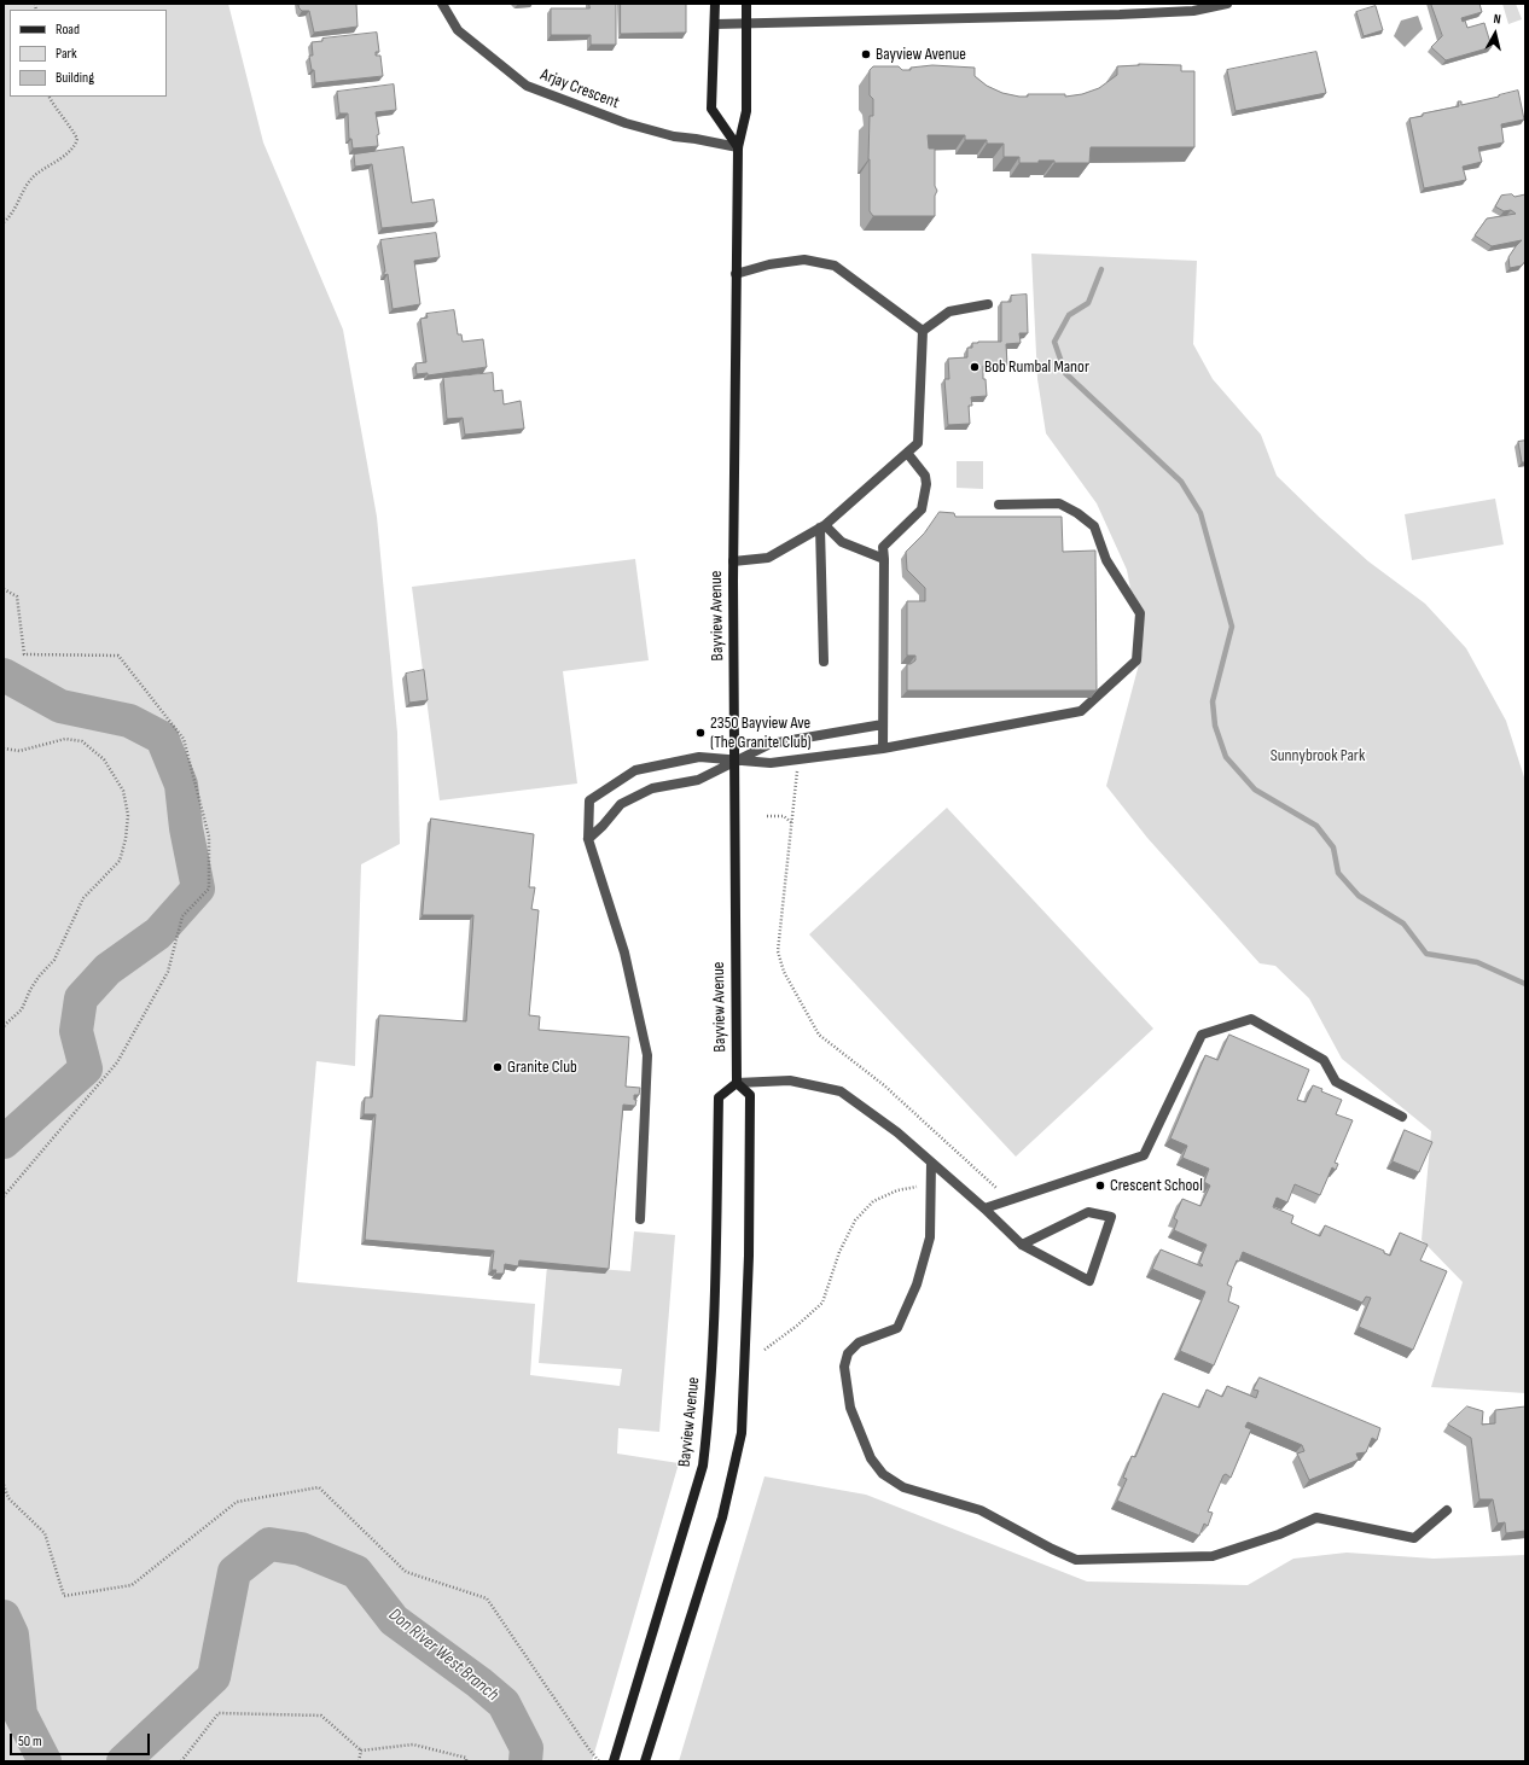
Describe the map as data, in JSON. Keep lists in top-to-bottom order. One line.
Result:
{"streets":{"main road":["Bayview Avenue"],"street":["Arjay Crescent"]},"crossings":[["Arjay Crescent","Bayview Avenue"]],"water":["Don River West Branch"],"parks":["Sunnybrook Park"],"places":["Bayview Avenue","Bob Rumbal Manor","2350 Bayview Ave (The Granite Club)","Granite Club","Crescent School"],"legend":["Road","Park","Building"],"scale_bar":"50 m","north":"top"}
